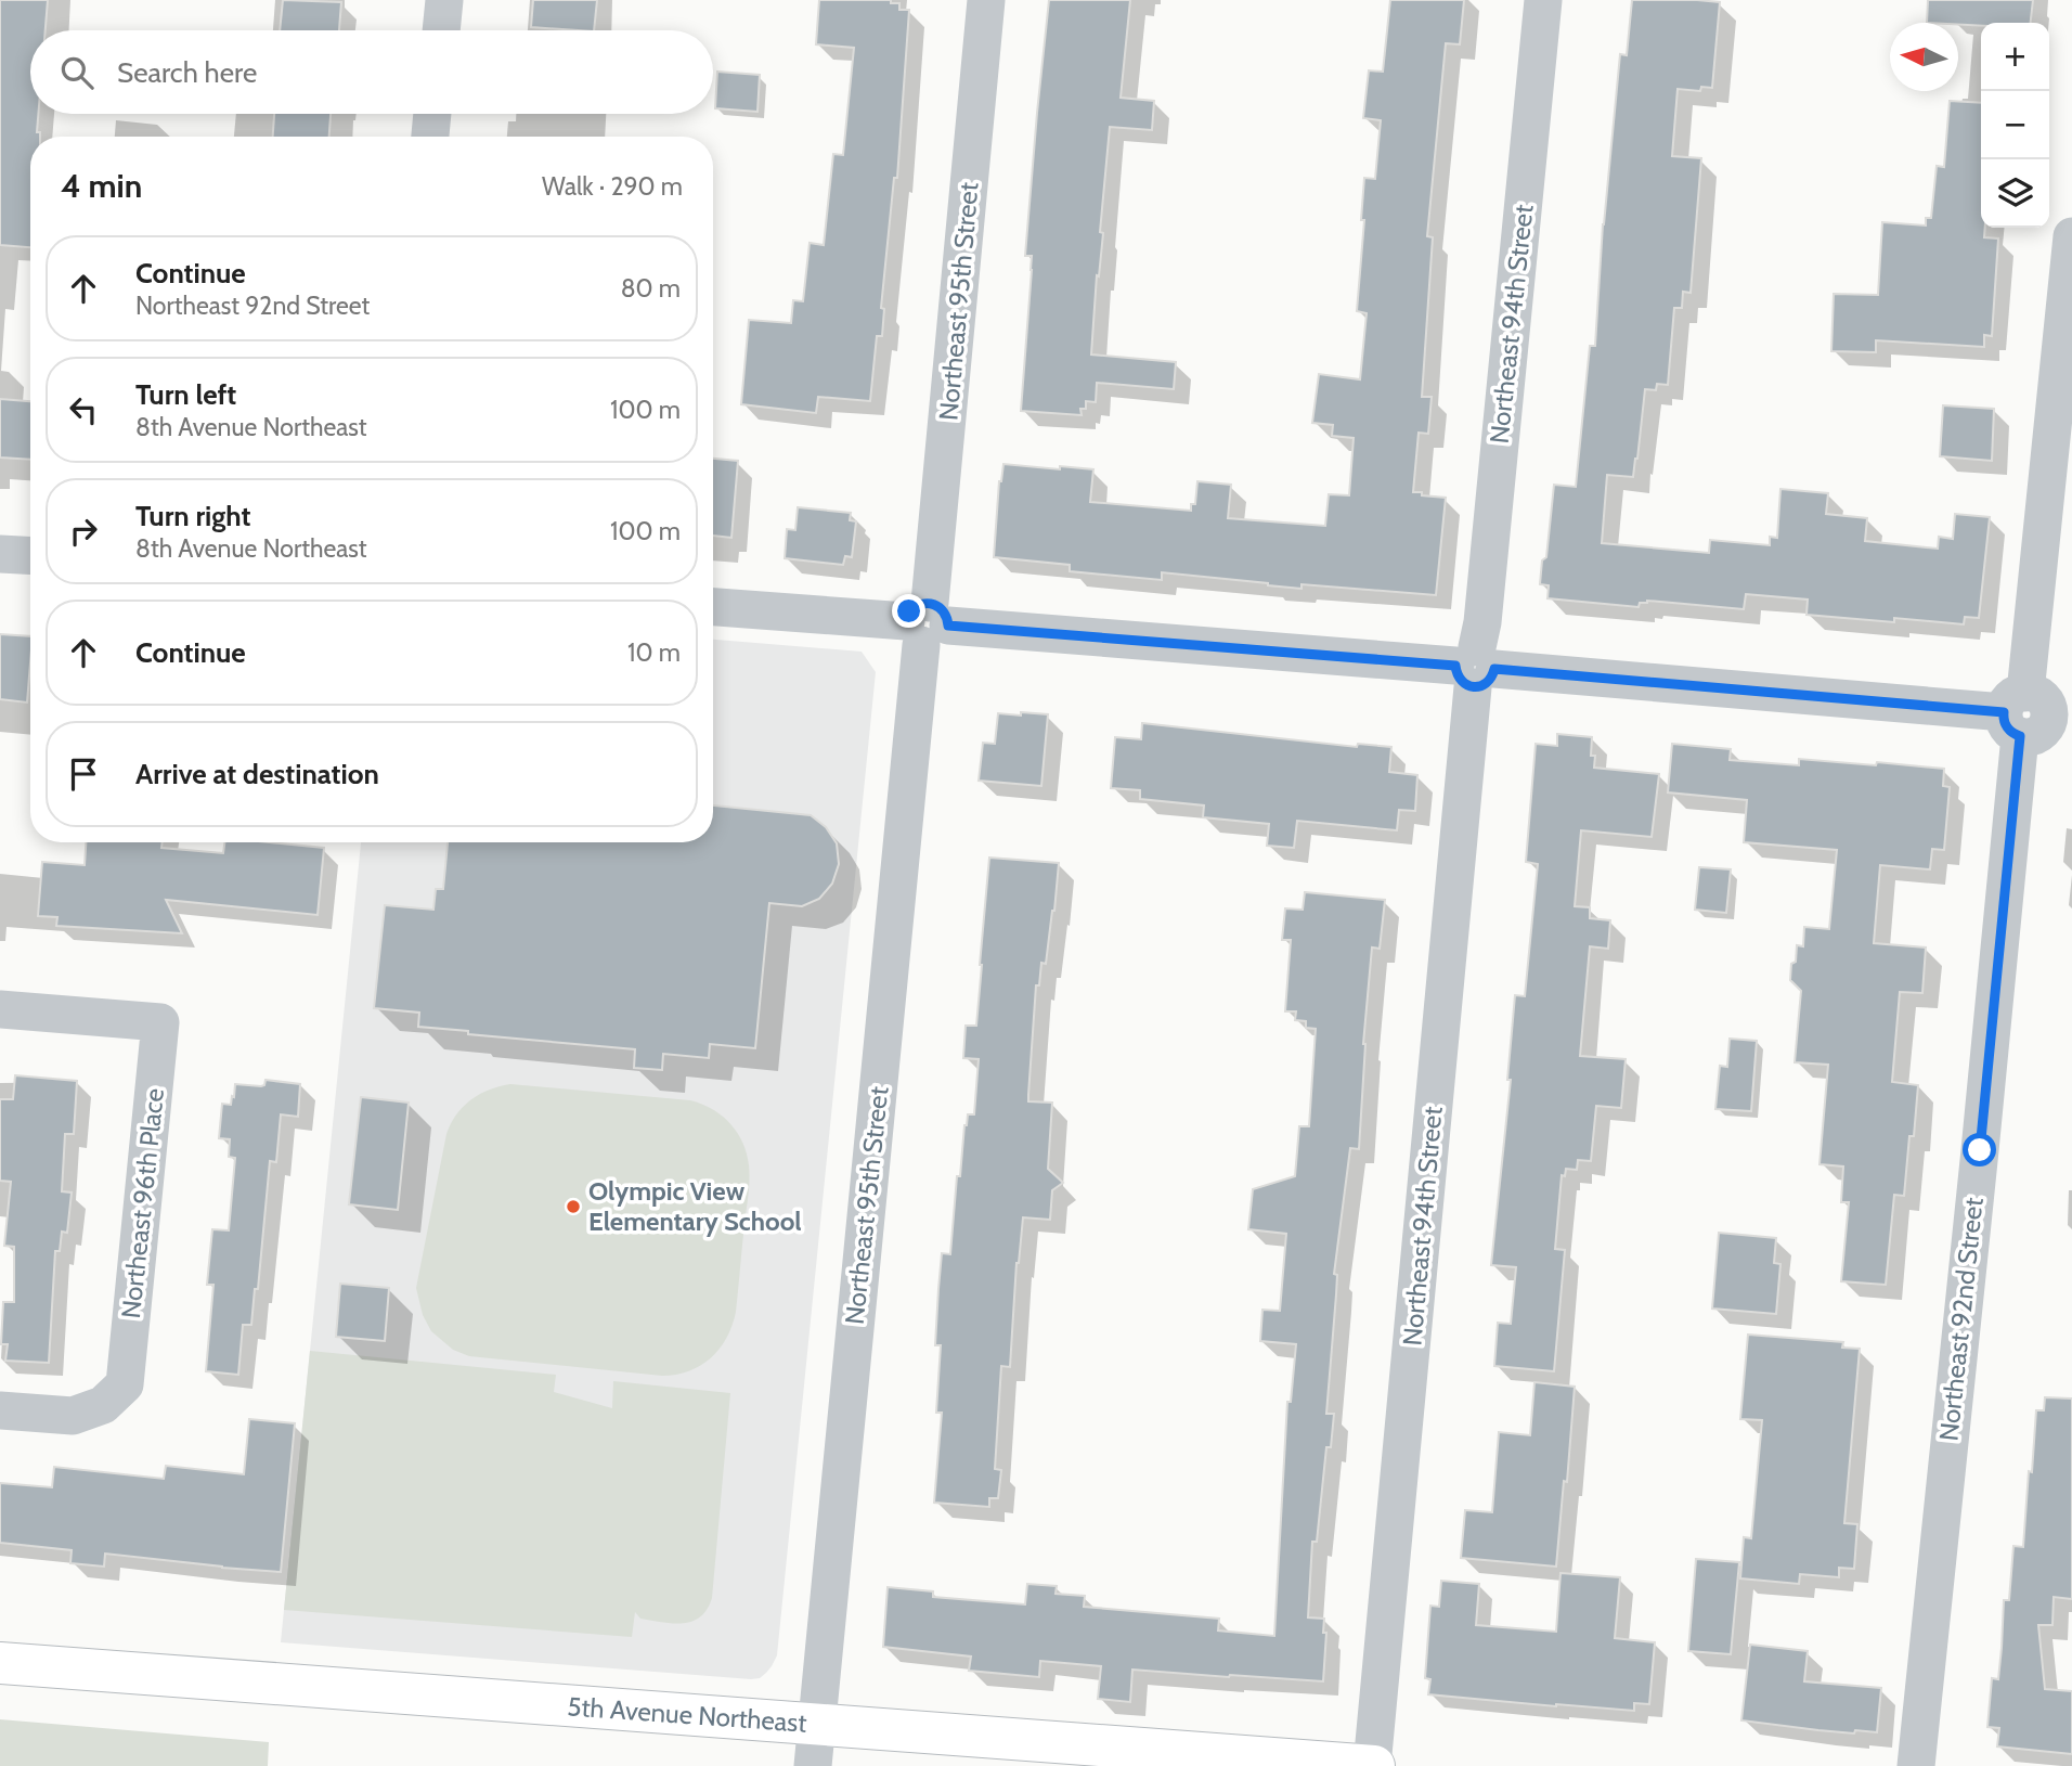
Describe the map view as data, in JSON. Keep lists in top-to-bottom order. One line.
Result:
{"streets":{"main road":["5th Avenue Northeast"],"street":["Northeast 95th Street","Northeast 94th Street","Northeast 96th Place","Northeast 92nd Street"]},"crossings":[["Northeast 95th Street","5th Avenue Northeast"],["Northeast 94th Street","5th Avenue Northeast"]],"places":["Olympic View Elementary School"],"north":"left","page":{"map_buttons":["+","−"],"search":"Search here","heading":["4 min","Walk · 290 m"],"list":[["Continue","Northeast 92nd Street","80 m"],["Turn left","8th Avenue Northeast","100 m"],["Turn right","8th Avenue Northeast","100 m"],["Continue","10 m"],"Arrive at destination"]}}
